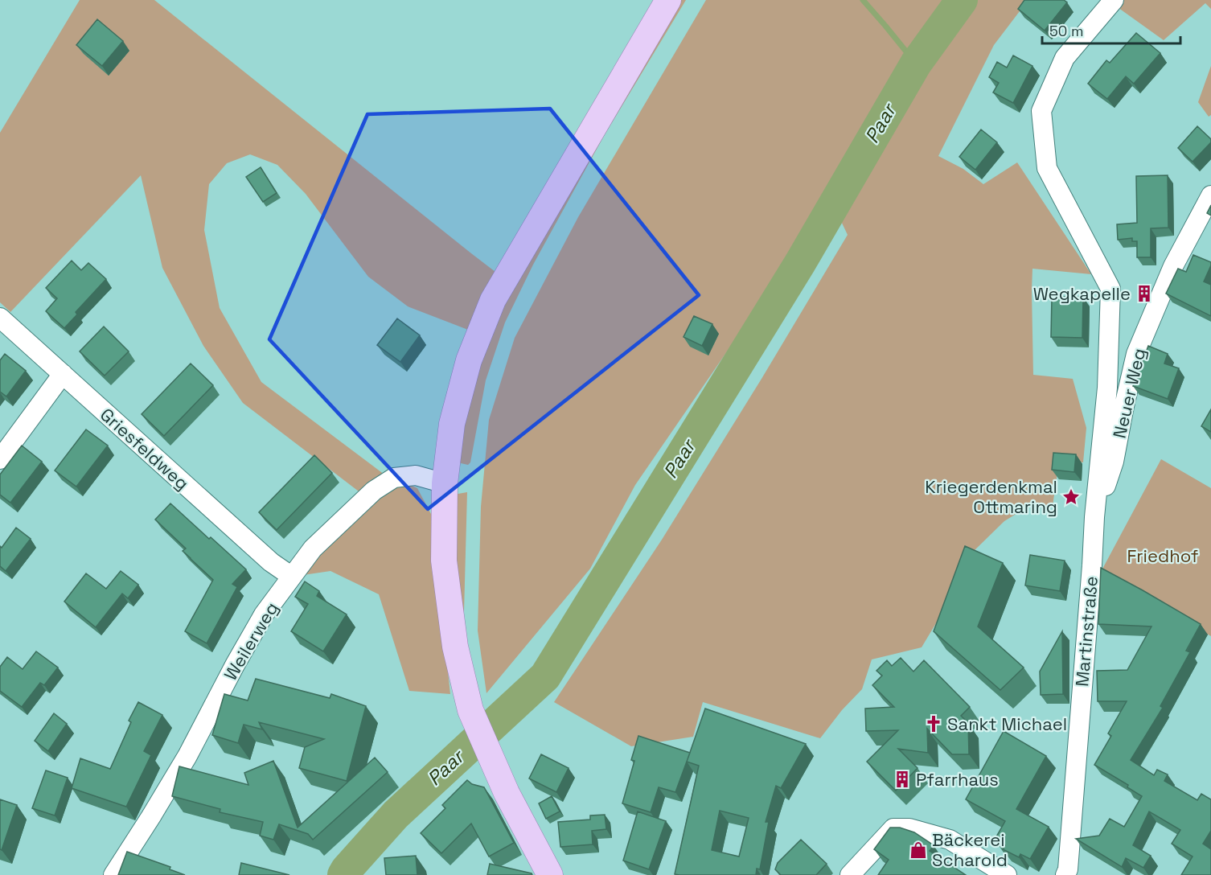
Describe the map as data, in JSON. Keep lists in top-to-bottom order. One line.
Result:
{"streets":{"street":["Neuer Weg","Griesfeldweg","Martinstraße","Weilerweg"]},"crossings":[["Neuer Weg","Martinstraße"],["Griesfeldweg","Weilerweg"]],"water":["Paar"],"parks":["Friedhof"],"places":{"building":["Wegkapelle","Pfarrhaus"],"place":["Kriegerdenkmal Ottmaring"],"church":["Sankt Michael"],"shop":["Bäckerei Scharold"]},"scale_bar":"50 m"}
